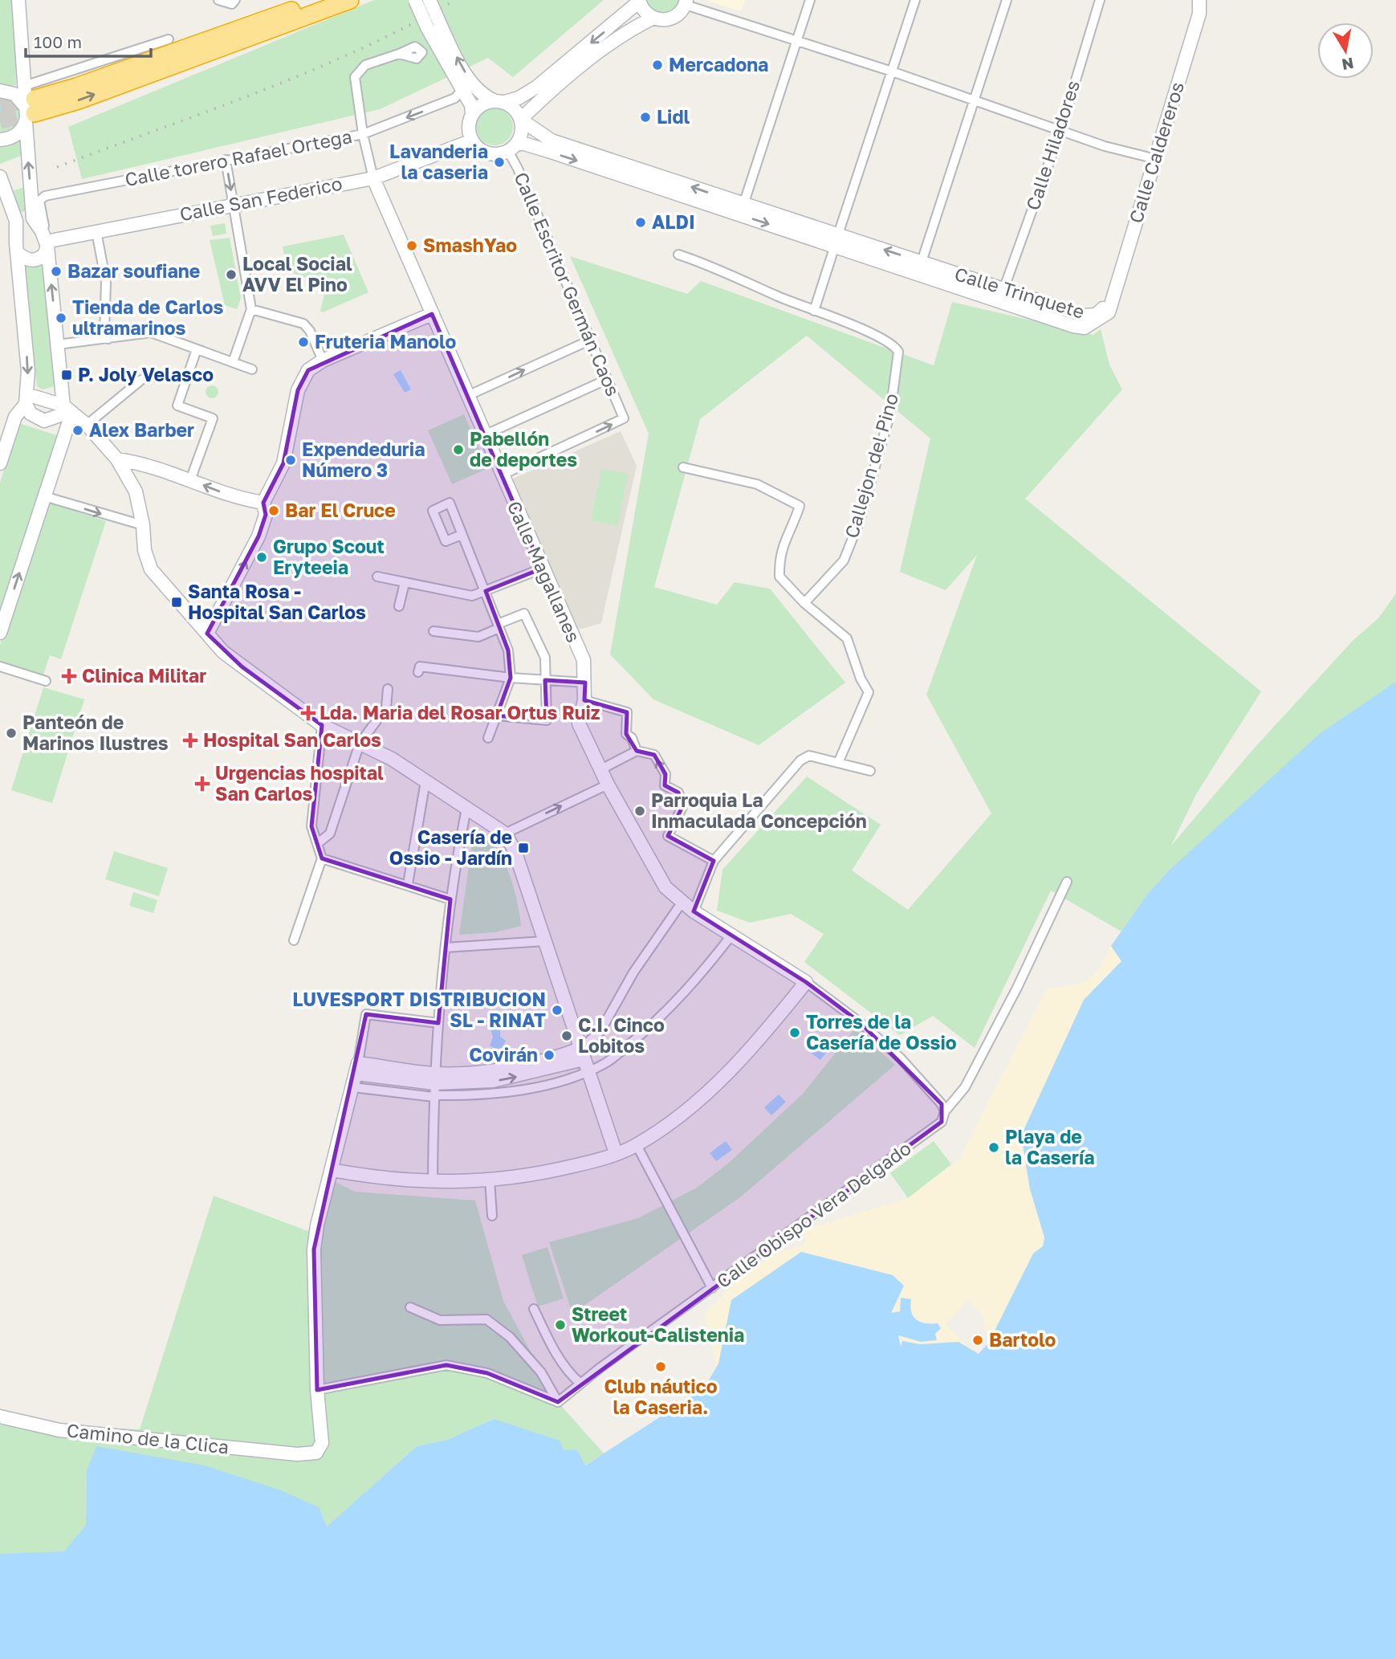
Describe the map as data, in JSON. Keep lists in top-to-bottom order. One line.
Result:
{"streets":{"street":["Calle Hiladores","Calle Caldereros","Calle torero Rafael Ortega","Calle San Federico","Calle Escritor Germán Caos","Calle Trinquete","Callejon del Pino","Calle Magallanes","Calle Obispo Vera Delgado","Camino de la Clica"]},"crossings":[["Calle Hiladores","Calle Trinquete"],["Calle Caldereros","Calle Trinquete"],["Calle torero Rafael Ortega","Calle San Federico"],["Calle San Federico","Calle Escritor Germán Caos"],["Calle San Federico","Calle Trinquete"],["Calle San Federico","Calle Magallanes"],["Calle Escritor Germán Caos","Calle Trinquete"],["Calle Escritor Germán Caos","Calle Magallanes"]],"places":{"other":["Mercadona","Lidl","Lavanderia la caseria","ALDI","SmashYao","Bazar soufiane","Local Social AVV El Pino","Tienda de Carlos ultramarinos","Fruteria Manolo","Alex Barber","Pabellón de deportes","Expendeduria Número 3","Bar El Cruce","Grupo Scout Eryteeia","Panteón de Marinos Ilustres","Parroquia La Inmaculada Concepción","LUVESPORT DISTRIBUCION SL - RINAT","Torres de la Casería de Ossio","C.I. Cinco Lobitos","Covirán","Playa de la Casería","Street Workout-Calistenia","Bartolo","Club náutico la Caseria."],"transit":["P. Joly Velasco","Santa Rosa - Hospital San Carlos","Casería de Ossio - Jardín"],"health":["Clinica Militar","Lda. Maria del Rosar Ortus Ruiz","Hospital San Carlos","Urgencias hospital San Carlos"]},"scale_bar":"100 m","north":"bottom"}
